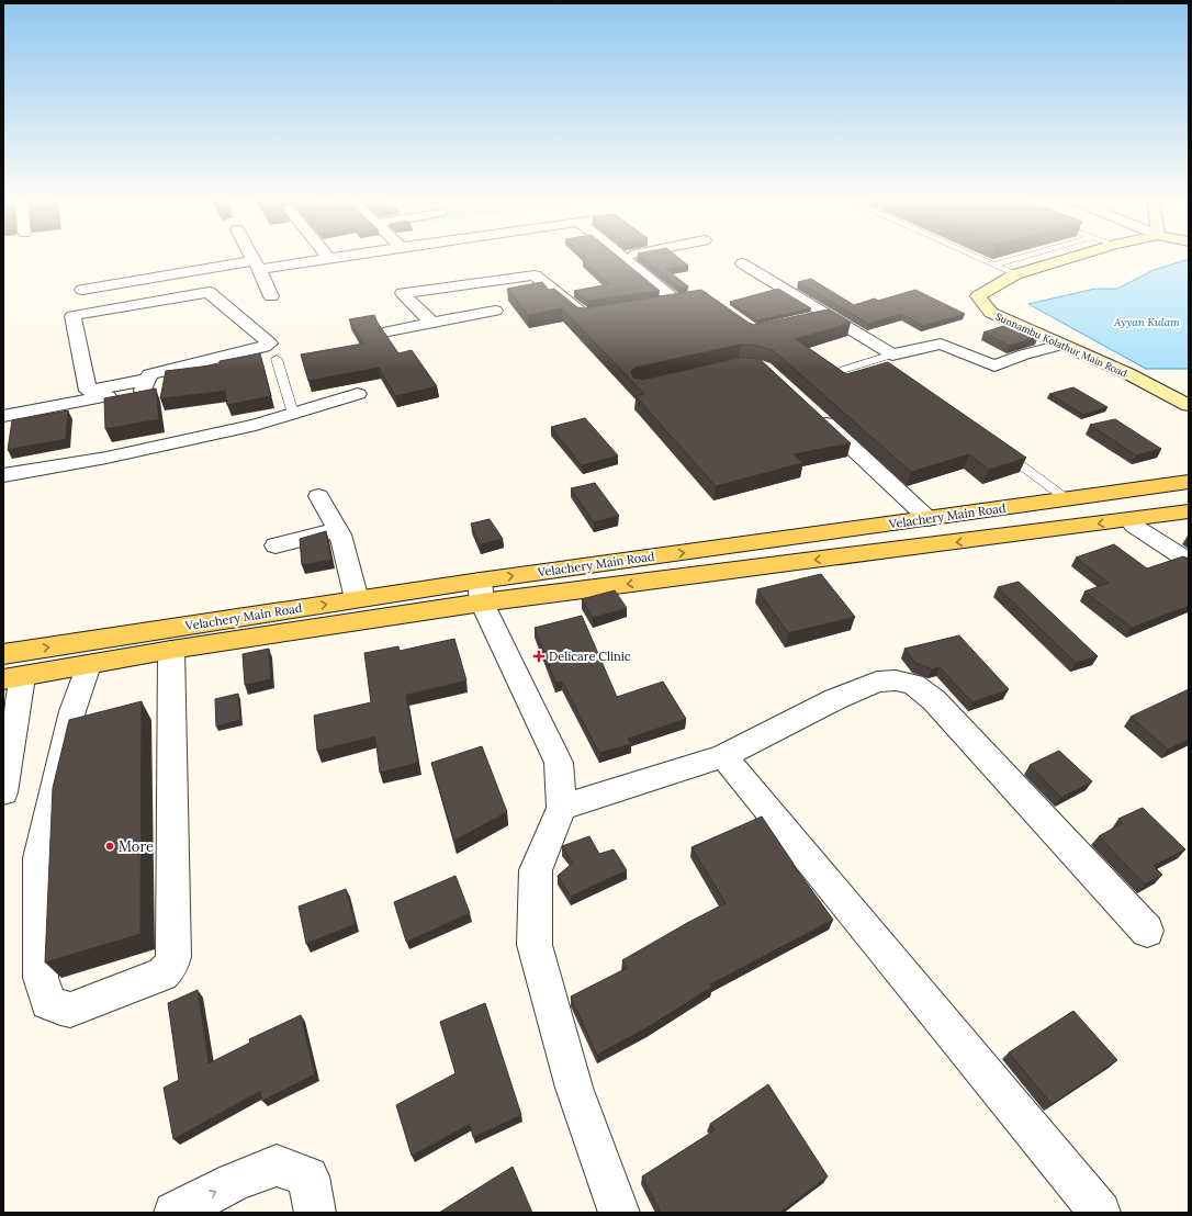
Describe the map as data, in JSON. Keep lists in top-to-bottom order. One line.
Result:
{"streets":{"main road":["Velachery Main Road"],"street":["Sunnambu Kolathur Main Road"]},"water":["Ayyan Kulam"],"places":{"health":["Delicare Clinic"],"other":["More"]}}
